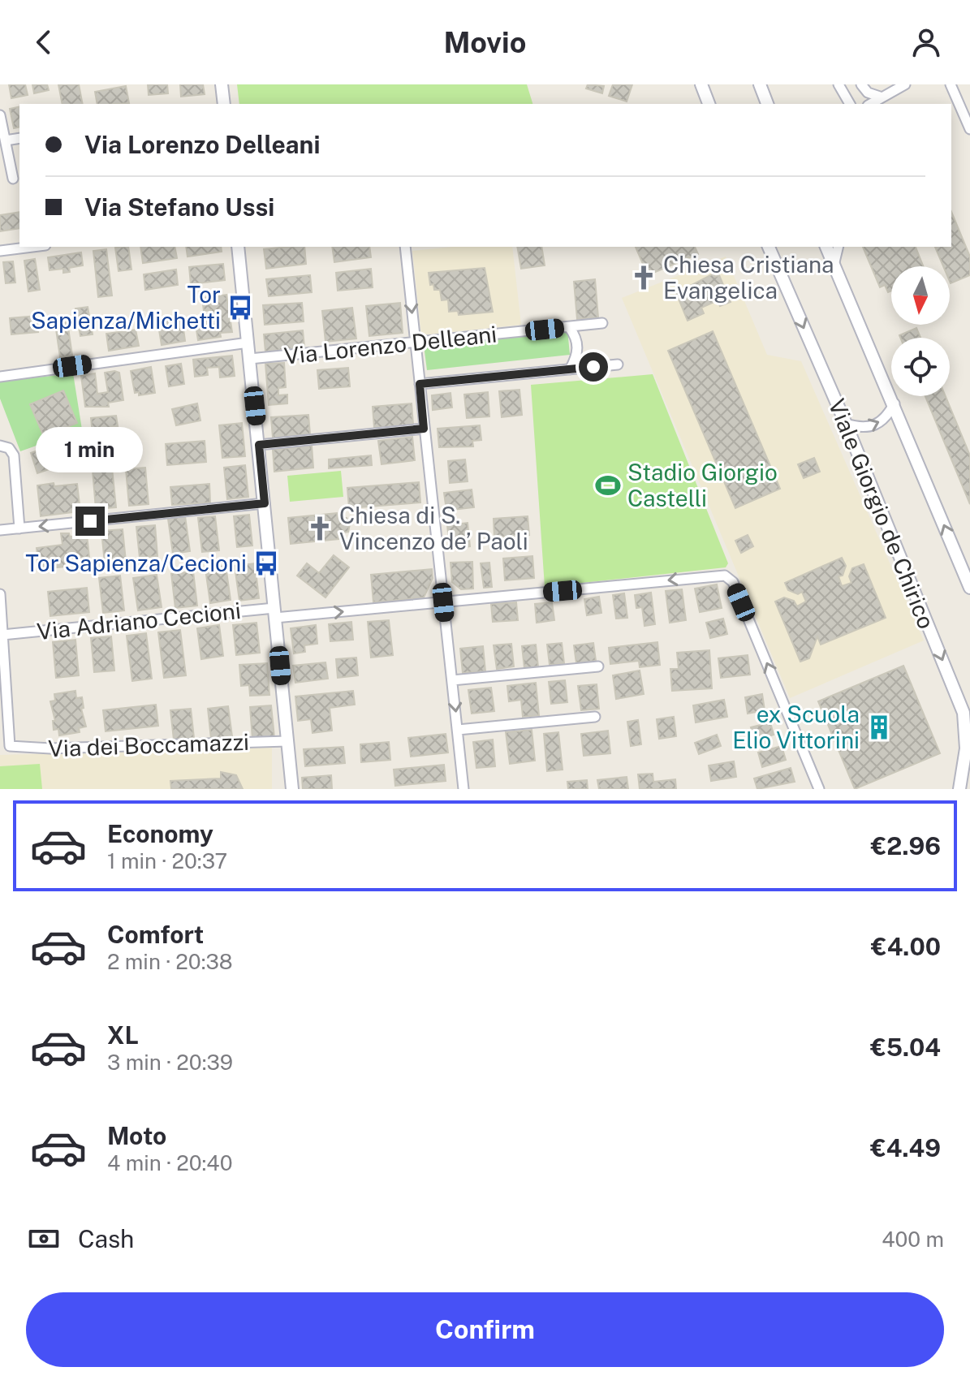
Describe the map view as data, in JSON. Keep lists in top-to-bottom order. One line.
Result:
{"streets":{"street":["Via Lorenzo Delleani","Viale Giorgio de Chirico","Via Adriano Cecioni","Via dei Boccamazzi"]},"crossings":[["Via Adriano Cecioni","Via dei Boccamazzi"]],"places":{"church":["Chiesa Cristiana Evangelica","Chiesa di S. Vincenzo de’ Paoli"],"bus stop":["Tor Sapienza/Michetti","Tor Sapienza/Cecioni"],"sports":["Stadio Giorgio Castelli"],"building":["ex Scuola Elio Vittorini"]},"north":"bottom","page":{"header":"Movio","banner":["Via Lorenzo Delleani","Via Stefano Ussi"],"bubble":"1 min","list":[{"name":"Economy","note":"1 min · 20:37","value":"€2.96"},{"name":"Comfort","note":"2 min · 20:38","value":"€4.00"},{"name":"XL","note":"3 min · 20:39","value":"€5.04"},{"name":"Moto","note":"4 min · 20:40","value":"€4.49"}],"pay":["Cash","400 m"],"buttons":"Confirm"}}
